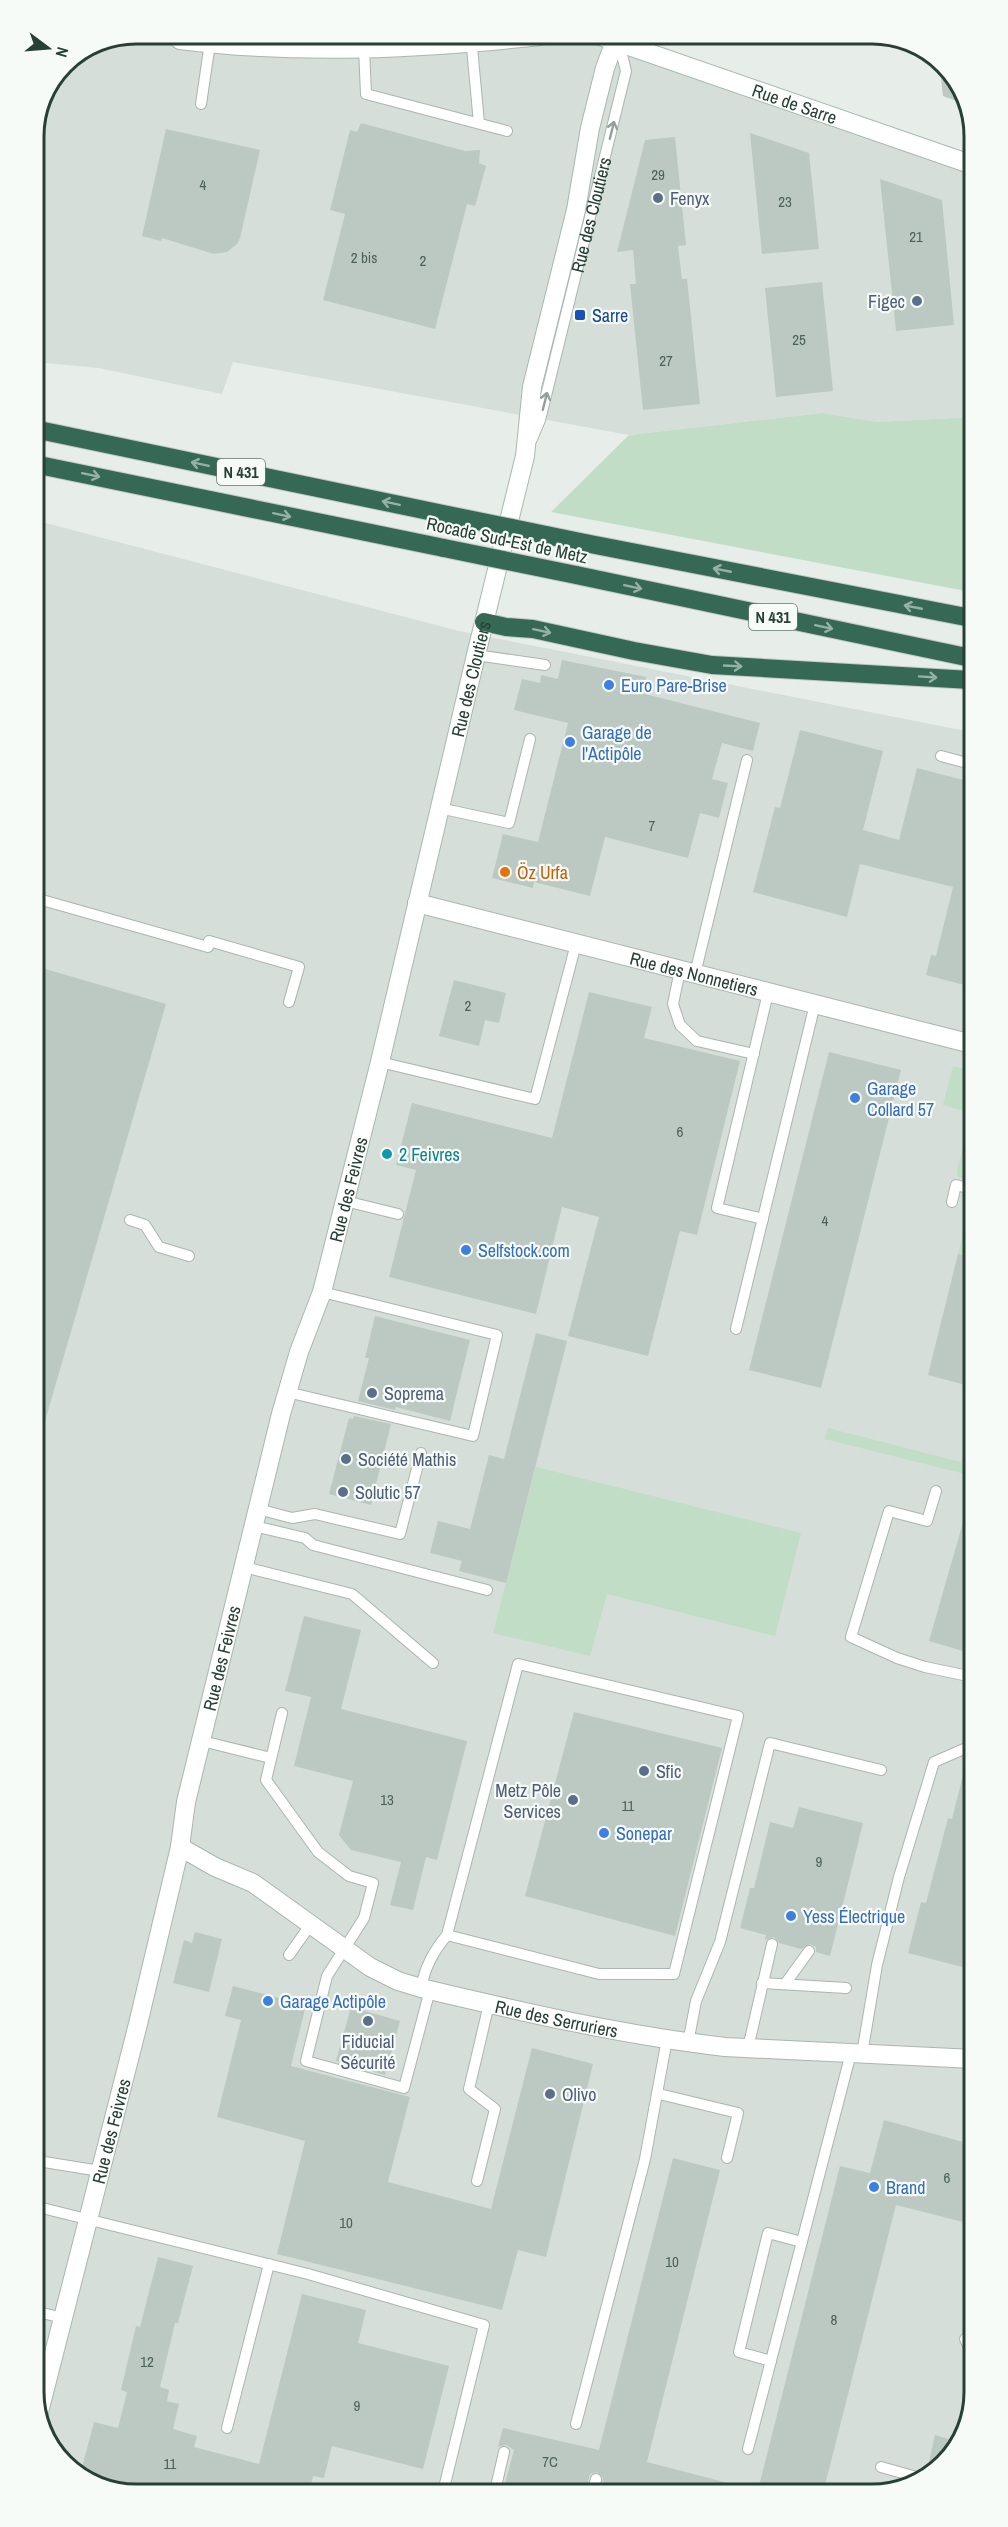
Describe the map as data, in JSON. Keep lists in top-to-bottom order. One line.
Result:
{"streets":{"highway":["N 431","Rocade Sud-Est de Metz"],"street":["Rue de Sarre","Rue des Cloutiers","Rue des Nonnetiers","Rue des Feivres","Rue des Serruriers"]},"crossings":[["Rue des Cloutiers","Rue des Nonnetiers"],["Rue des Cloutiers","Rue des Feivres"],["Rue des Nonnetiers","Rue des Feivres"],["Rue des Feivres","Rue des Serruriers"]],"places":{"other":["Fenyx","Figec","Euro Pare-Brise","Garage de l'Actipôle","Öz Urfa","Garage Collard 57","2 Feivres","Selfstock.com","Soprema","Société Mathis","Solutic 57","Sfic","Metz Pôle Services","Sonepar","Yess Électrique","Garage Actipôle","Fiducial Sécurité","Olivo","Brand"],"transit":["Sarre"]},"house_numbers":["29","4","23","21","2 bis","2","25","27","7","2","6","4","13","11","9","6","10","10","8","12","9","7C","11"],"north":"right"}
